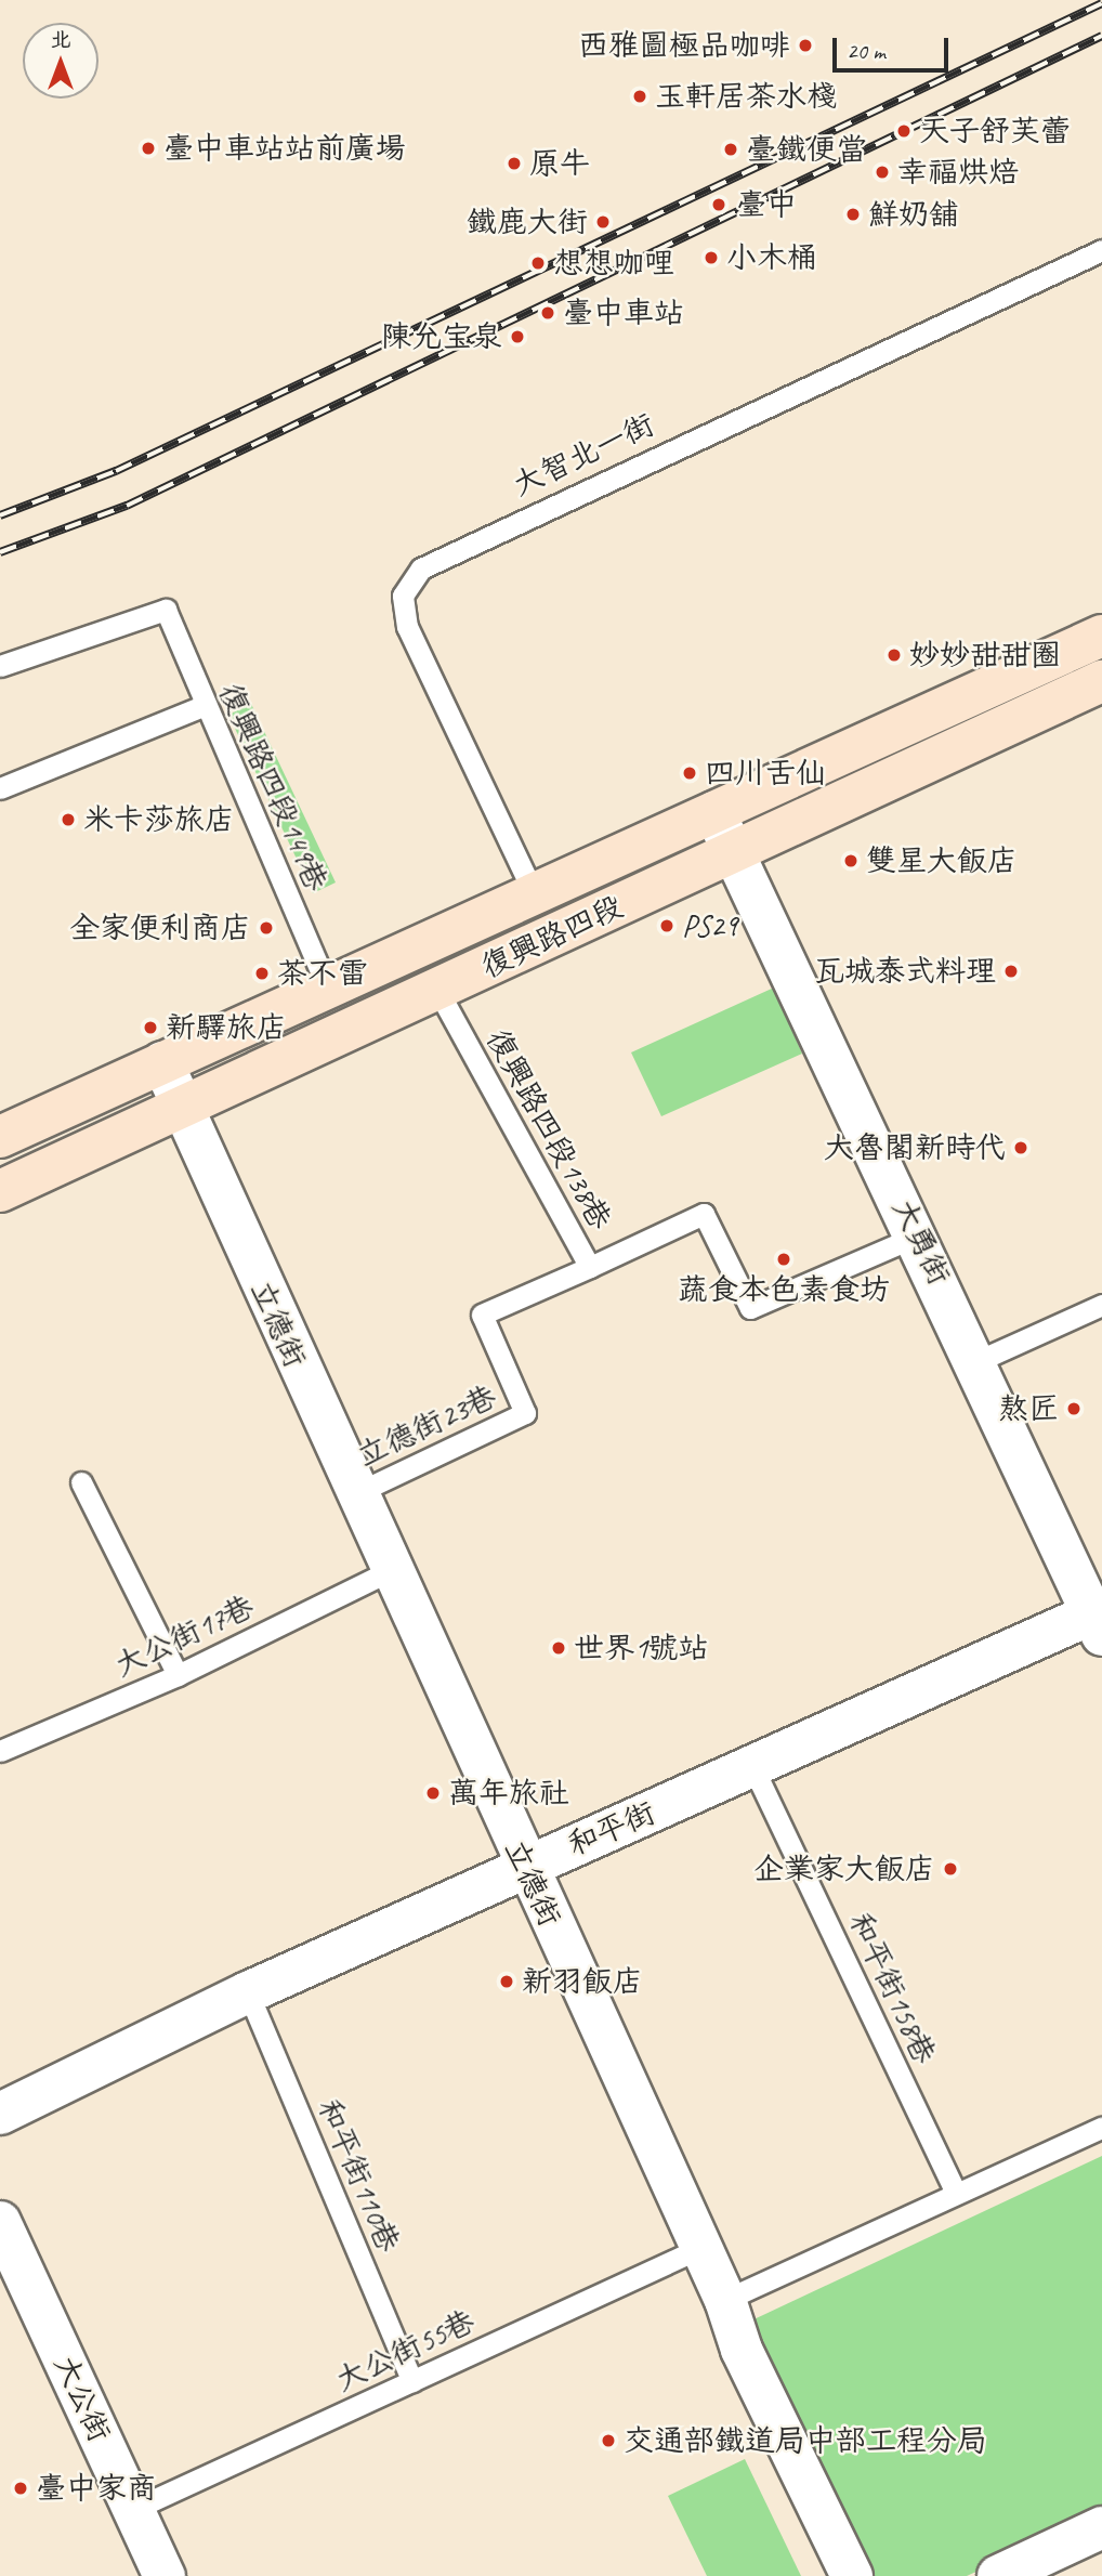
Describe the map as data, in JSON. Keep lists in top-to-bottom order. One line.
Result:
{"streets":{"main road":["復興路四段"],"street":["大勇街","立德街","和平街","大公街"],"lane":["大智北一街","復興路四段149巷","復興路四段138巷","立德街23巷","大公街17巷","和平街158巷","和平街110巷","大公街55巷"]},"crossings":[["大智北一街","復興路四段"],["復興路四段149巷","復興路四段"],["復興路四段","復興路四段138巷"],["復興路四段","大勇街"],["復興路四段","立德街"],["復興路四段138巷","大勇街"],["復興路四段138巷","立德街23巷"],["大勇街","和平街"],["立德街","立德街23巷"],["立德街","大公街17巷"],["立德街","和平街"],["立德街","大公街55巷"],["和平街","和平街158巷"],["和平街","和平街110巷"],["和平街110巷","大公街55巷"],["大公街55巷","大公街"]],"places":["西雅圖極品咖啡","玉軒居茶水棧","天子舒芙蕾","臺中車站站前廣場","臺鐵便當","原牛","幸福烘焙","臺中","鮮奶舖","鐵鹿大街","小木桶","想想咖哩","臺中車站","陳允宝泉","妙妙甜甜圈","四川舌仙","米卡莎旅店","雙星大飯店","PS29","全家便利商店","瓦城泰式料理","茶不雷","新驛旅店","大魯閣新時代","蔬食本色素食坊","熬匠","世界1號站","萬年旅社","企業家大飯店","新羽飯店","交通部鐵道局中部工程分局","臺中家商"],"scale_bar":"20 m","north":"top"}
